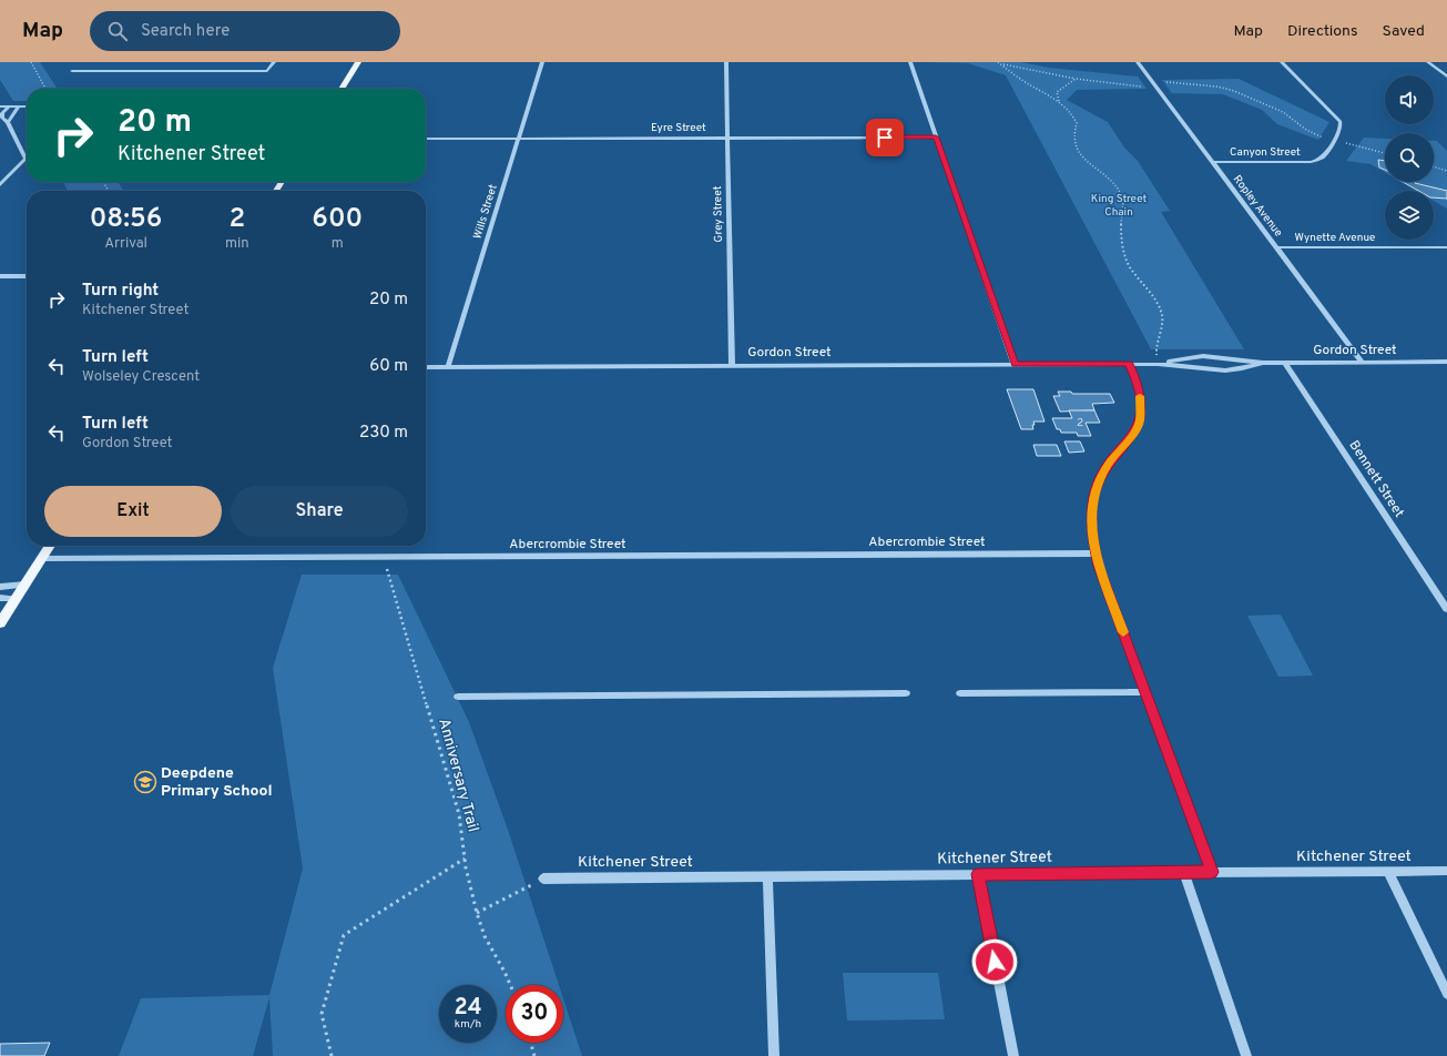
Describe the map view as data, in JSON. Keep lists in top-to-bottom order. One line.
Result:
{"streets":{"street":["Eyre Street","Canyon Street","Ropley Avenue","Wills Street","Grey Street","Wynette Avenue","Gordon Street","Bennett Street","Abercrombie Street","Kitchener Street"],"path":["Anniversary Trail"]},"crossings":[["Eyre Street","Wills Street"],["Eyre Street","Grey Street"],["Canyon Street","Ropley Avenue"],["Ropley Avenue","Wynette Avenue"],["Ropley Avenue","Gordon Street"],["Wills Street","Gordon Street"],["Grey Street","Gordon Street"],["Gordon Street","Bennett Street"],["Abercrombie Street","Anniversary Trail"]],"parks":["King Street Chain"],"places":{"school or university":["Deepdene Primary School"]},"house_numbers":["2"],"page":{"header":"Map","search":"Search here","nav":["Map","Directions","Saved"],"turn":["20 m","Kitchener Street"],"eta":["08:56","Arrival","2","min","600","m"],"list":[{"name":"Turn right","note":"Kitchener Street","value":"20 m"},{"name":"Turn left","note":"Wolseley Crescent","value":"60 m"},{"name":"Turn left","note":"Gordon Street","value":"230 m"}],"buttons":["Exit","Share"],"speed":"24 km/h","limit":"30"}}
